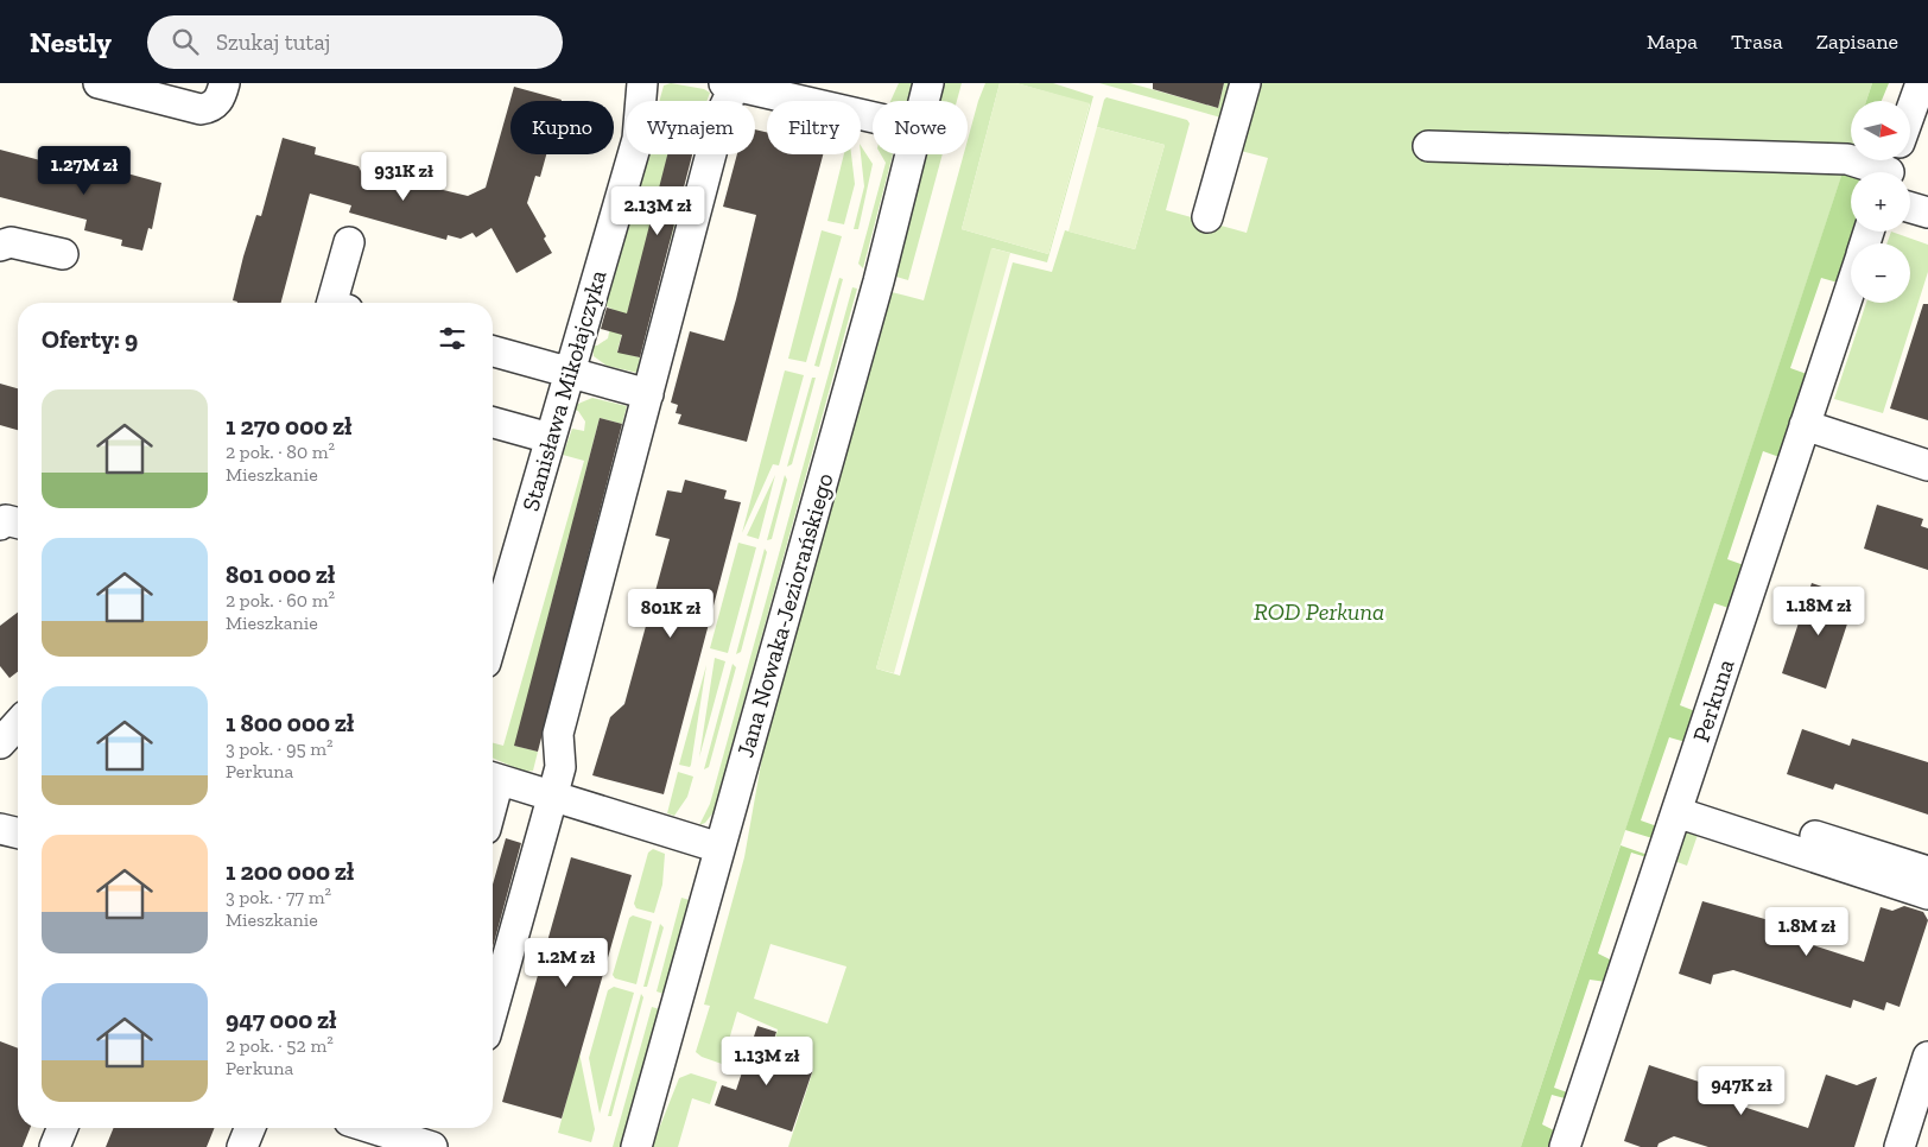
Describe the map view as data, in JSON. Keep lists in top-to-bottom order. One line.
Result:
{"streets":{"street":["Stanisława Mikołajczyka","Jana Nowaka-Jeziorańskiego","Perkuna"]},"parks":["ROD Perkuna"],"north":"right","page":{"header":"Nestly","search":"Szukaj tutaj","nav":["Mapa","Trasa","Zapisane"],"map_buttons":["+","−"],"chip":["Kupno","Wynajem","Filtry","Nowe"],"price":["1.27M zł","931K zł","2.13M zł","1.18M zł","801K zł","1.8M zł","1.2M zł","1.13M zł","947K zł"],"heading":"Oferty: 9","list":[{"name":"1 270 000 zł","note":"2 pok. · 80 m² · Mieszkanie"},{"name":"801 000 zł","note":"2 pok. · 60 m² · Mieszkanie"},{"name":"1 800 000 zł","note":"3 pok. · 95 m² · Perkuna"},{"name":"1 200 000 zł","note":"3 pok. · 77 m² · Mieszkanie"},{"name":"947 000 zł","note":"2 pok. · 52 m² · Perkuna"}]}}
